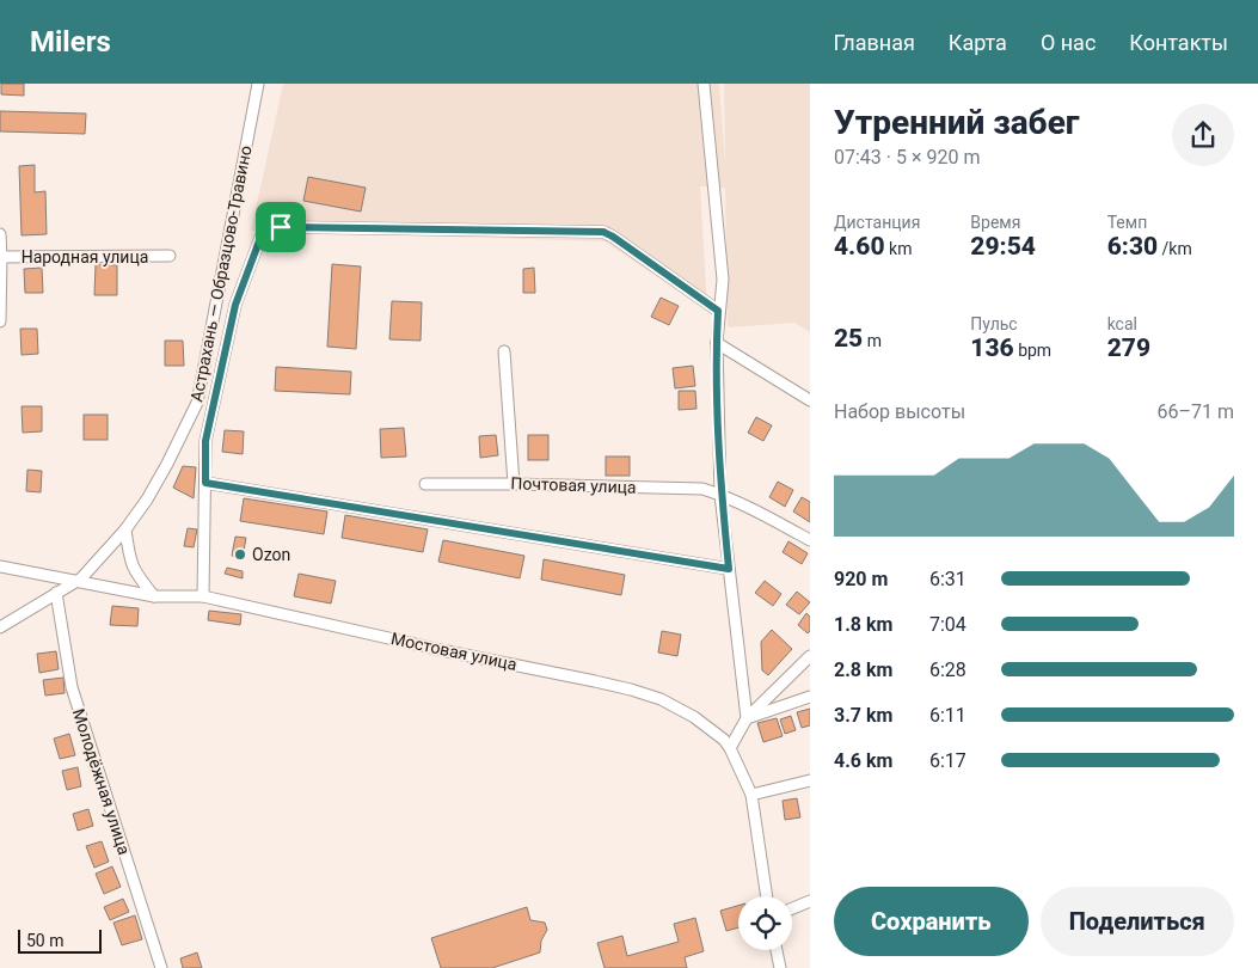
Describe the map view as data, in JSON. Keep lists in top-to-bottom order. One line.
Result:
{"streets":{"street":["Народная улица","Астрахань — Образцово-Травино","Почтовая улица","Мостовая улица","Молодёжная улица"]},"crossings":[["Астрахань — Образцово-Травино","Мостовая улица"],["Астрахань — Образцово-Травино","Молодёжная улица"]],"places":["Ozon"],"scale_bar":"50 m","page":{"header":"Milers","nav":["Главная","Карта","О нас","Контакты"],"heading":["Утренний забег","07:43 · 5 × 920 m"],"stats":[["Дистанция","4.60 km"],["Время","29:54"],["Темп","6:30 /km"],["25 m"],["Пульс","136 bpm"],["kcal","279"]],"chart":["Набор высоты","66–71 m"],"list":[{"name":"920 m","note":"6:31"},{"name":"1.8 km","note":"7:04"},{"name":"2.8 km","note":"6:28"},{"name":"3.7 km","note":"6:11"},{"name":"4.6 km","note":"6:17"}],"buttons":["Сохранить","Поделиться"],"scale":"50 m"}}
